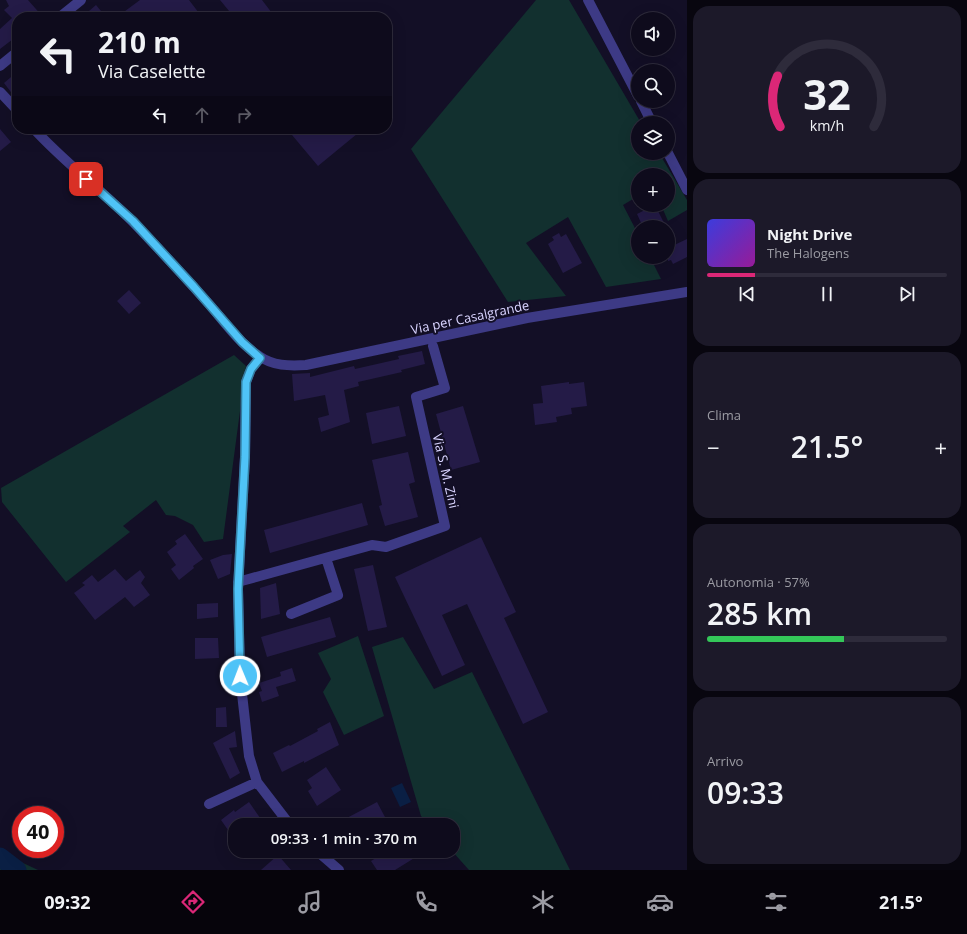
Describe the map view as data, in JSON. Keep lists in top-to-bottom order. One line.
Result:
{"streets":{"street":["Via per Casalgrande","Via S. M. Zini"]},"page":{"map_buttons":["+","−"],"turn":["210 m","Via Caselette"],"song":["Night Drive","The Halogens"],"tile":["Clima",["Autonomia · 57%","285 km"],["Arrivo","09:33"]],"heat":["−","21.5°","+"],"limit":"40","trip":"09:33 · 1 min · 370 m","tabs":["09:32","21.5°"],"gauge":["32","km/h"]}}
